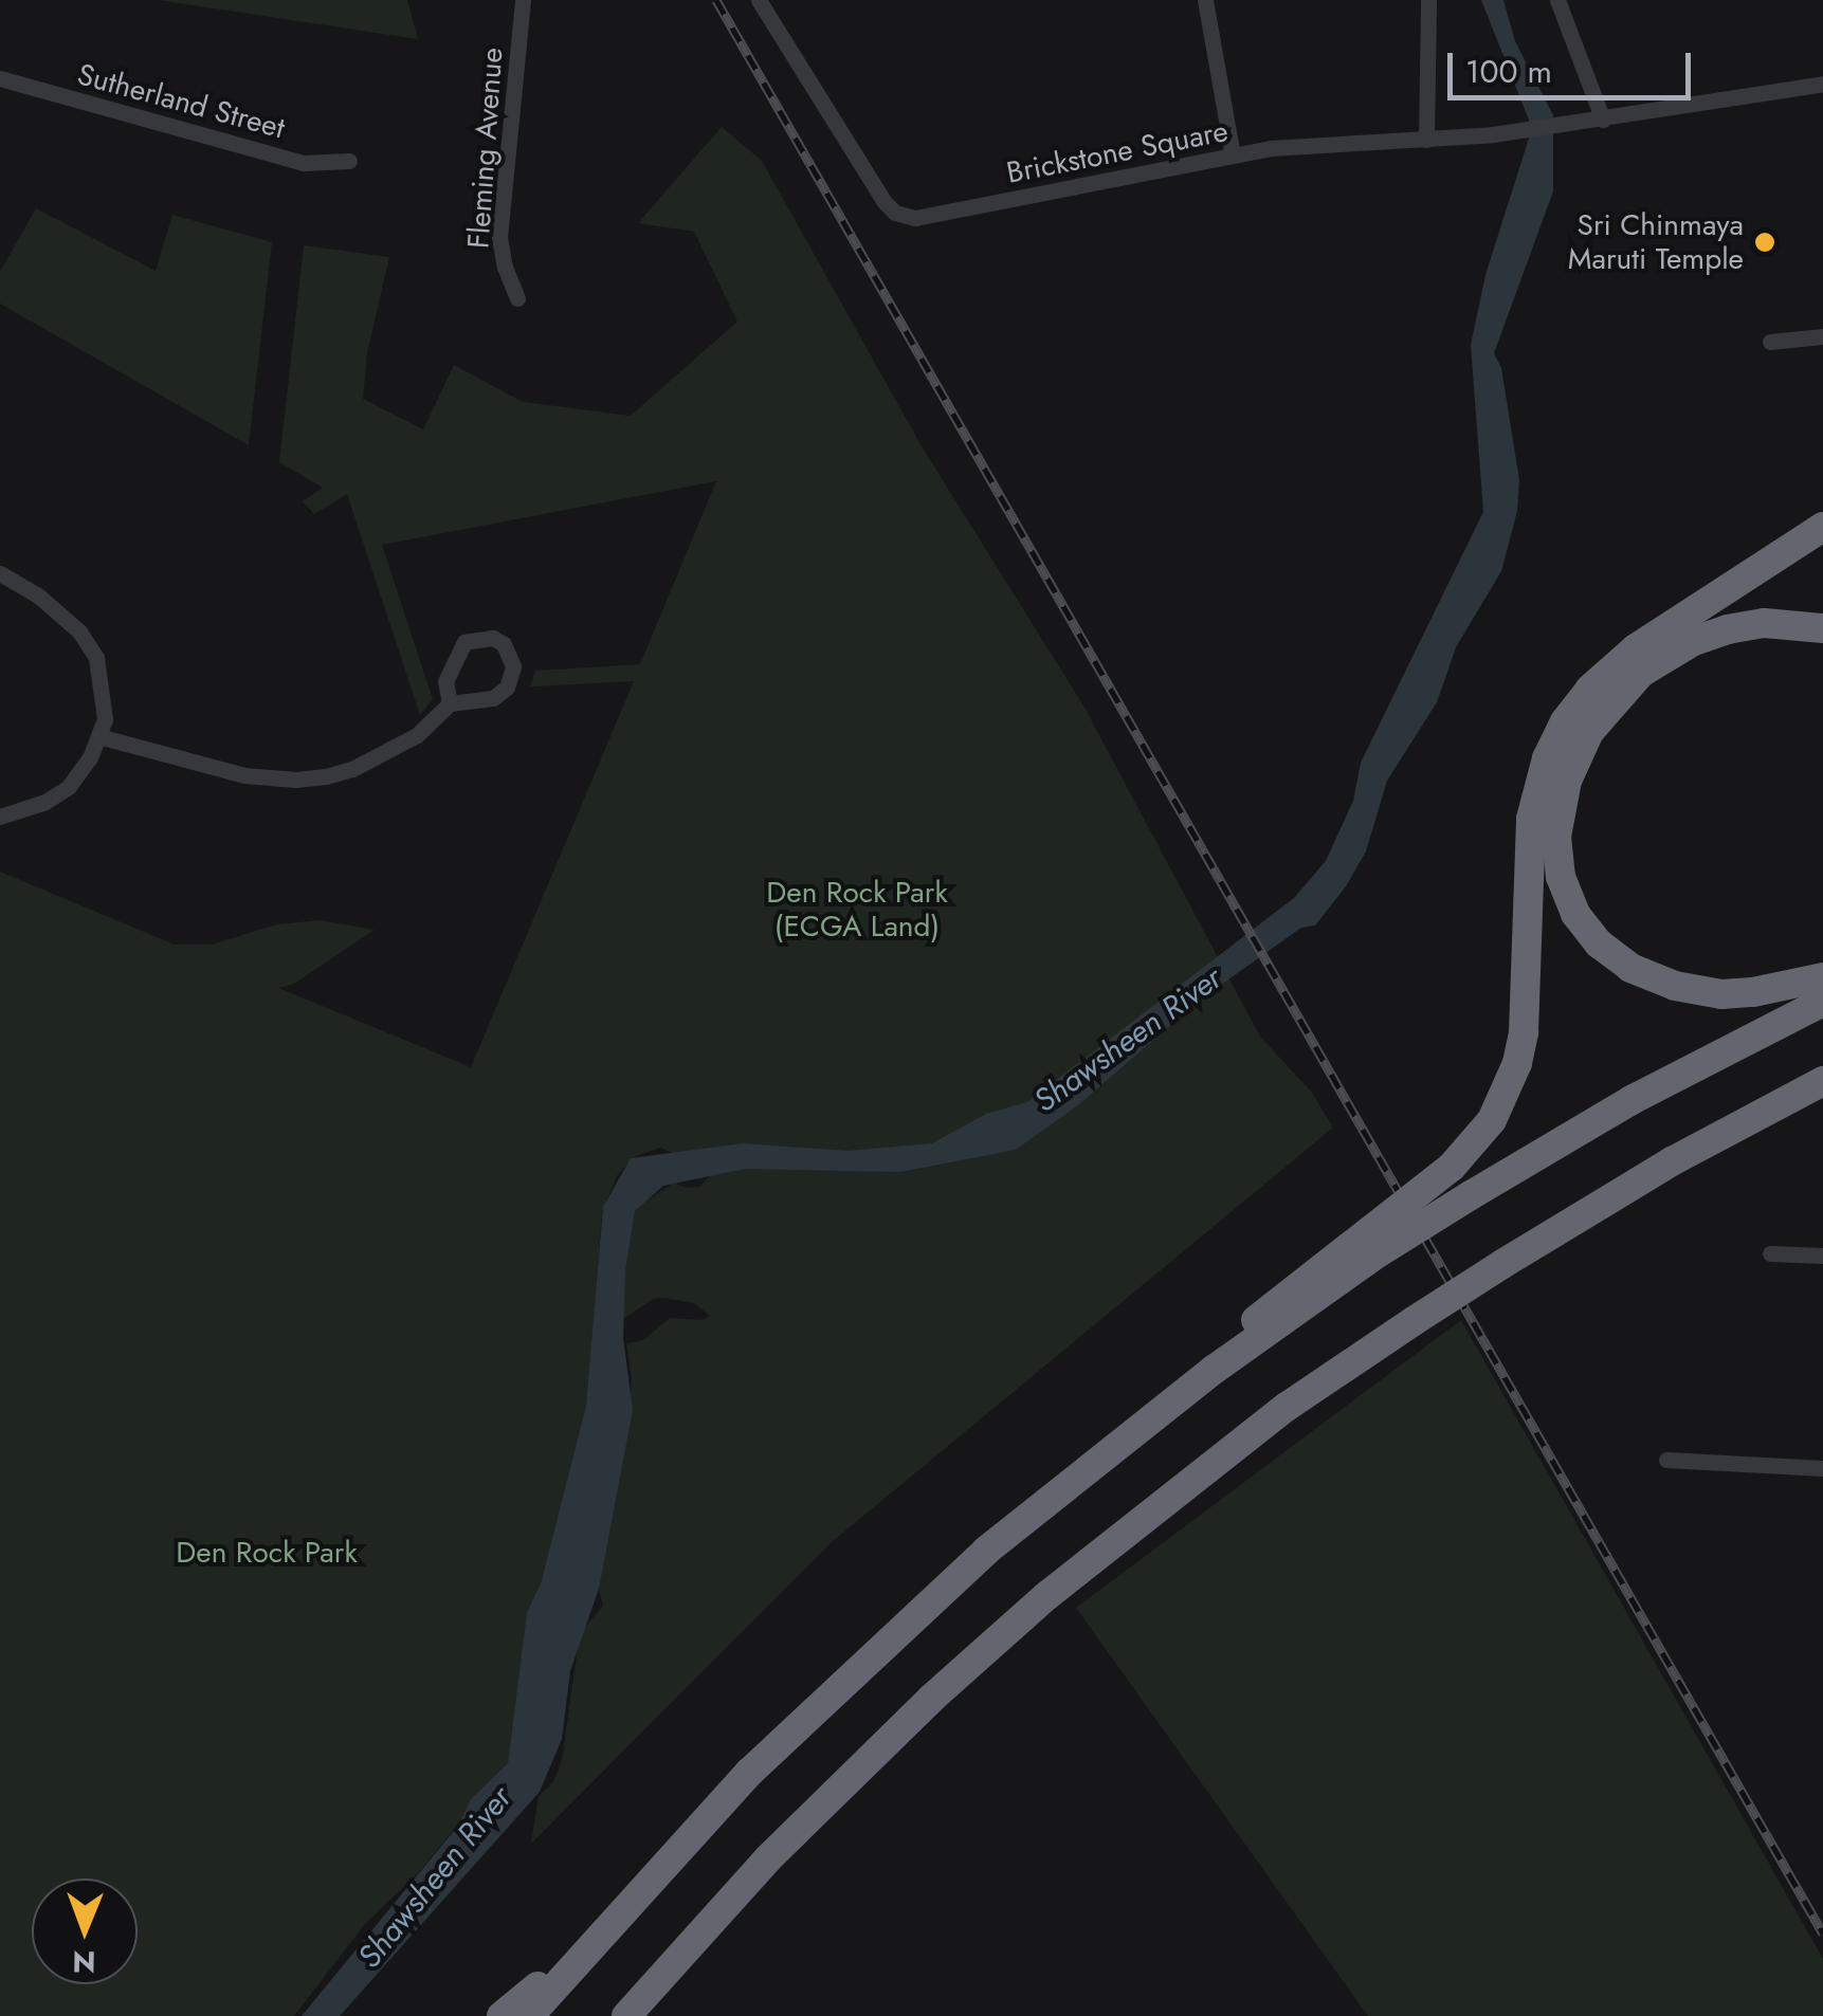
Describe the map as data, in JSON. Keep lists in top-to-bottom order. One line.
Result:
{"streets":{"street":["Sutherland Street","Fleming Avenue","Brickstone Square"]},"water":["Shawsheen River"],"parks":["Den Rock Park (ECGA Land)","Den Rock Park"],"places":["Sri Chinmaya Maruti Temple"],"scale_bar":"100 m","north":"bottom"}
